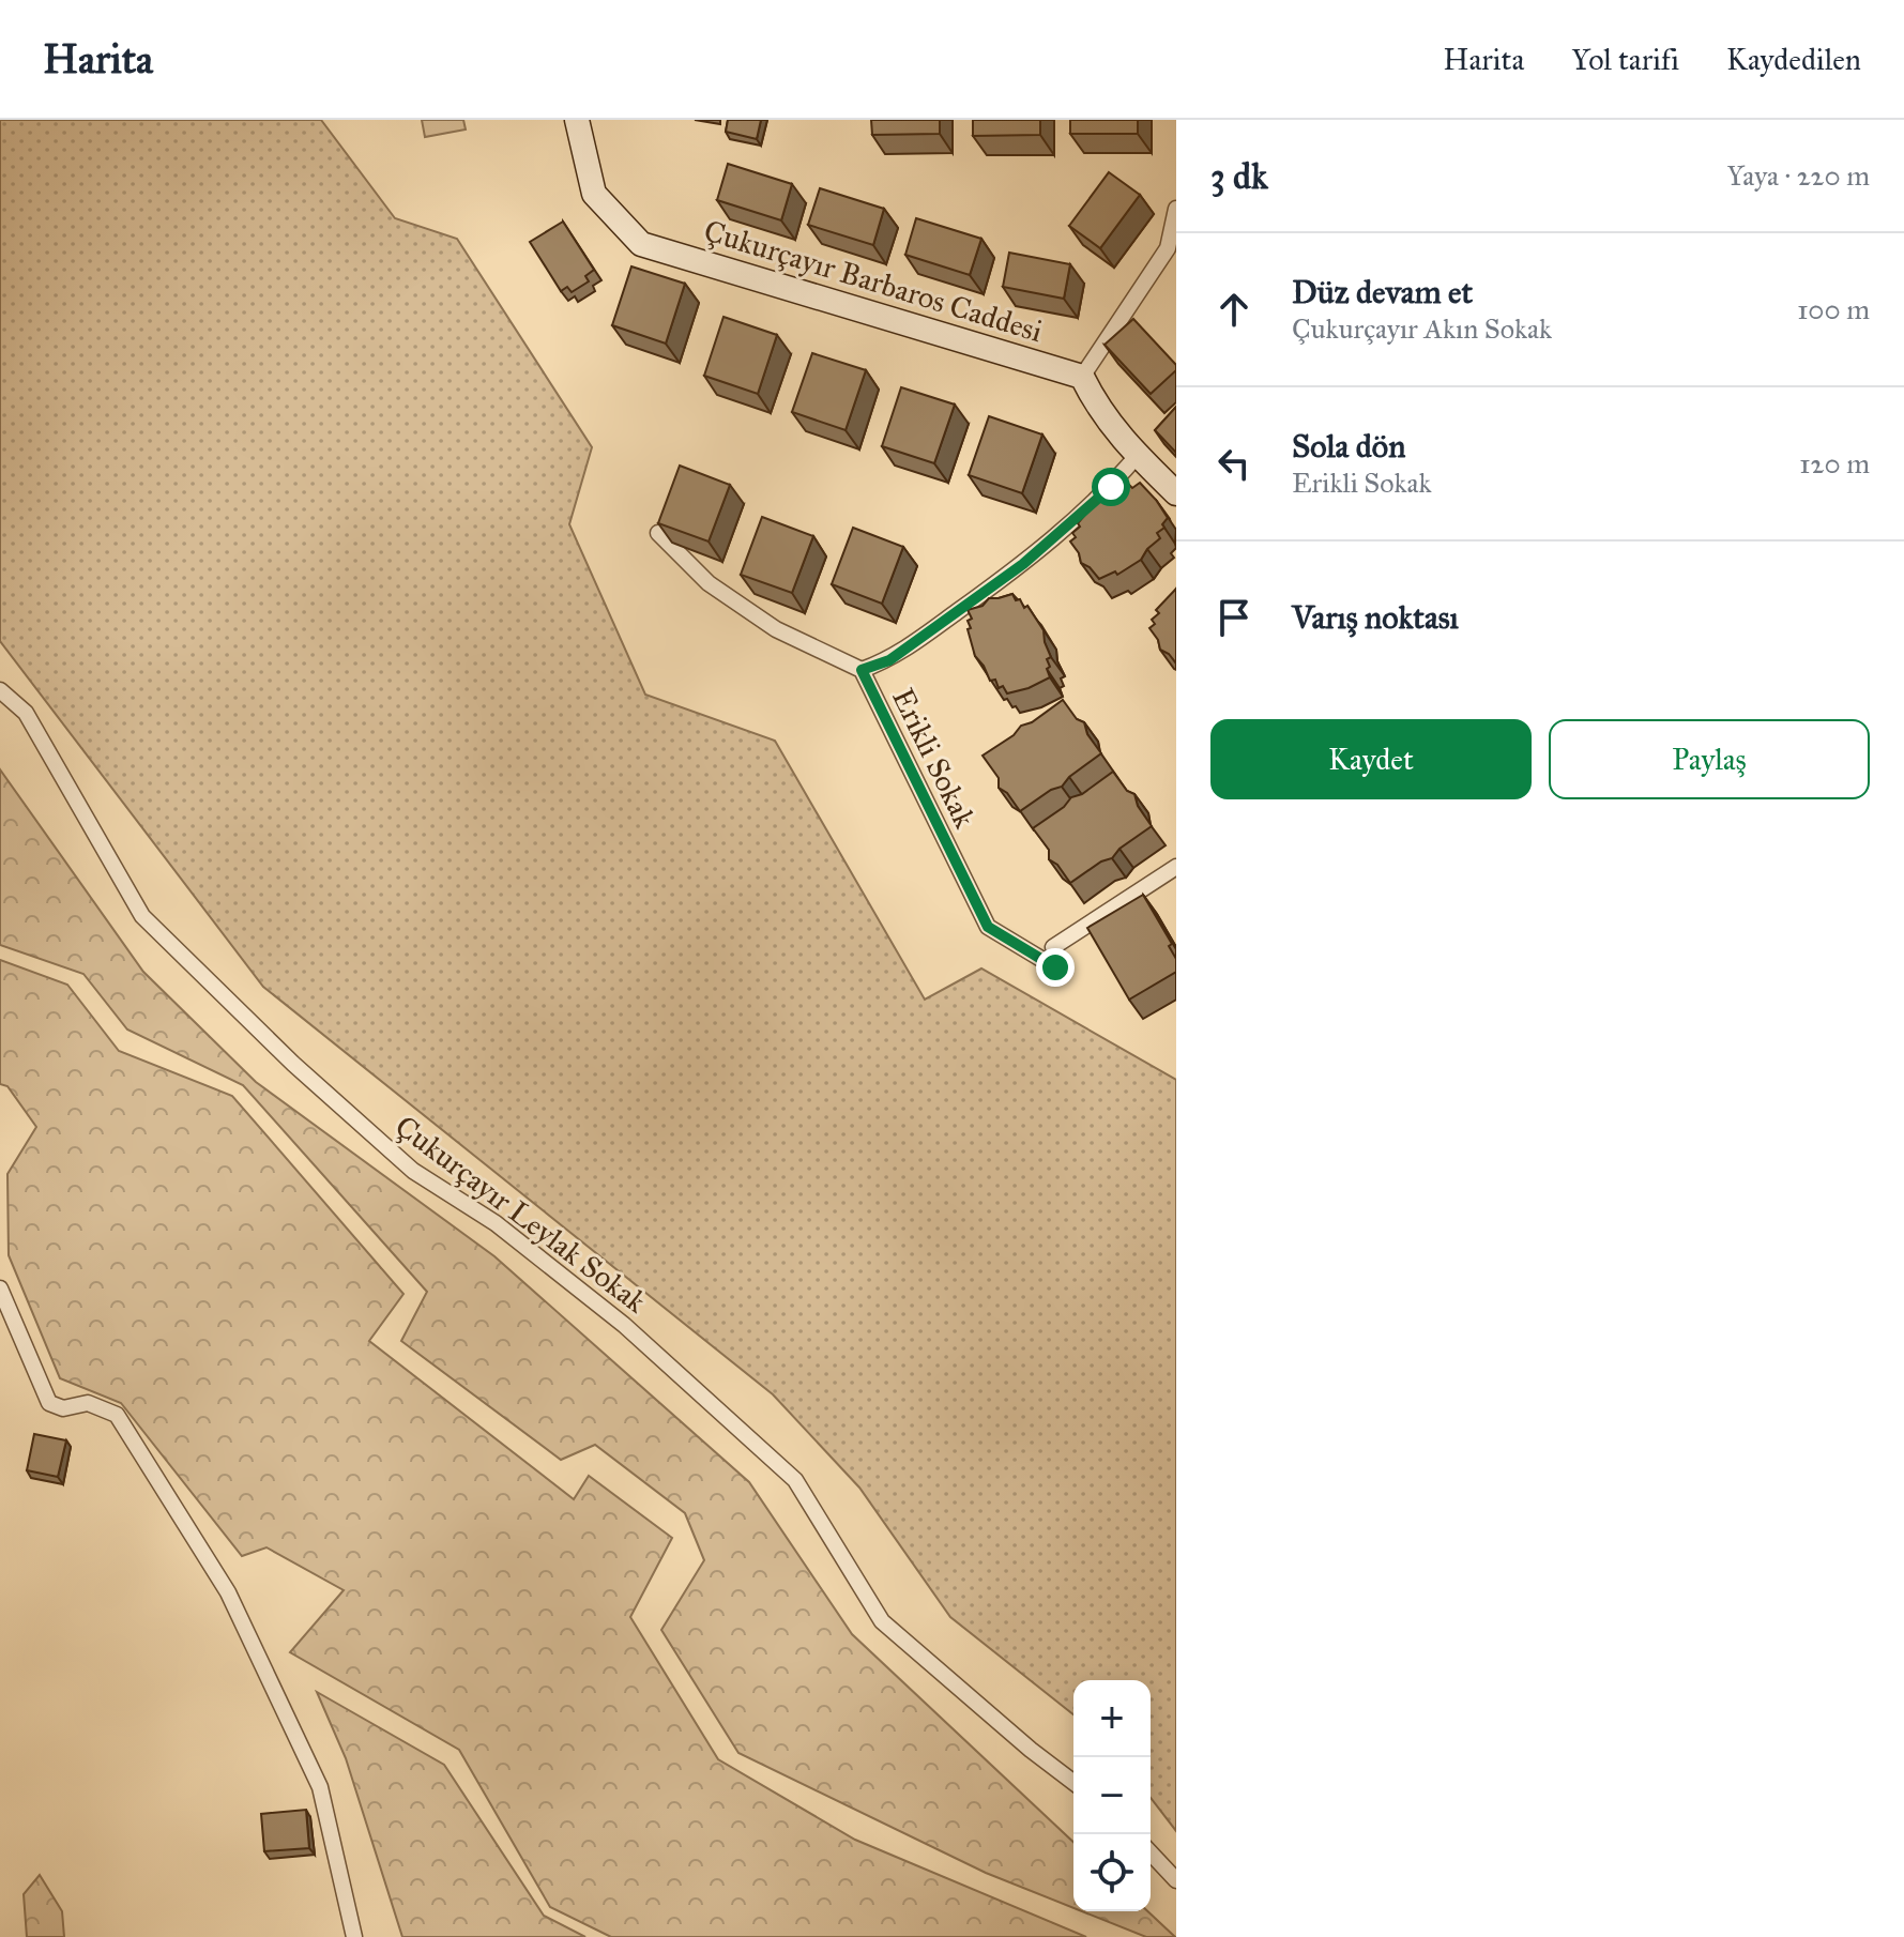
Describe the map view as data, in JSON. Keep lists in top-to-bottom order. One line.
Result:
{"streets":{"street":["Çukurçayır Barbaros Caddesi","Erikli Sokak","Çukurçayır Leylak Sokak"]},"page":{"header":"Harita","nav":["Harita","Yol tarifi","Kaydedilen"],"heading":["3 dk","Yaya · 220 m"],"list":[["Düz devam et","Çukurçayır Akın Sokak","100 m"],["Sola dön","Erikli Sokak","120 m"],"Varış noktası"],"buttons":["Kaydet","Paylaş"],"map_buttons":["+","−"]}}
